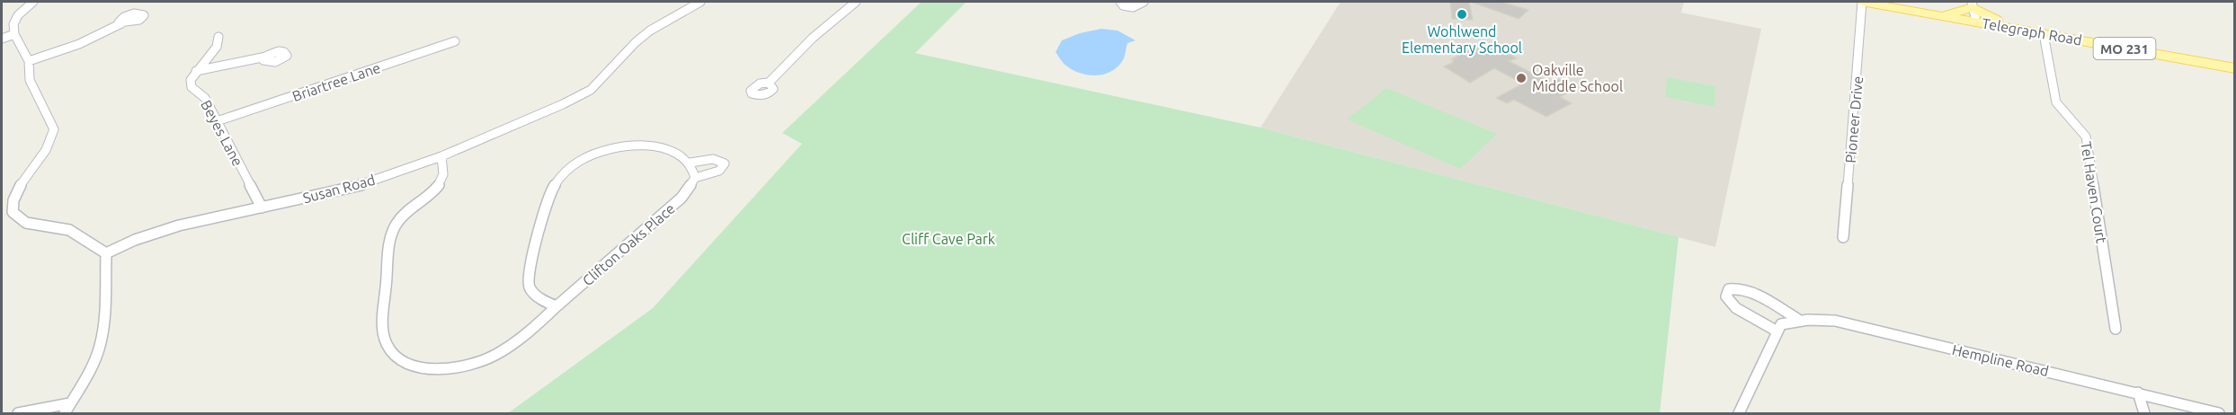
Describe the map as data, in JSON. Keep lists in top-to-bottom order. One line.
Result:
{"streets":{"main road":["Telegraph Road","MO 231"],"street":["Briartree Lane","Pioneer Drive","Beyes Lane","Susan Road","Tel Haven Court","Clifton Oaks Place","Hempline Road"]},"crossings":[["Telegraph Road","Pioneer Drive"],["Telegraph Road","Tel Haven Court"],["Briartree Lane","Beyes Lane"],["Beyes Lane","Susan Road"],["Susan Road","Clifton Oaks Place"]],"parks":["Cliff Cave Park"],"places":["Wohlwend Elementary School","Oakville Middle School"]}
